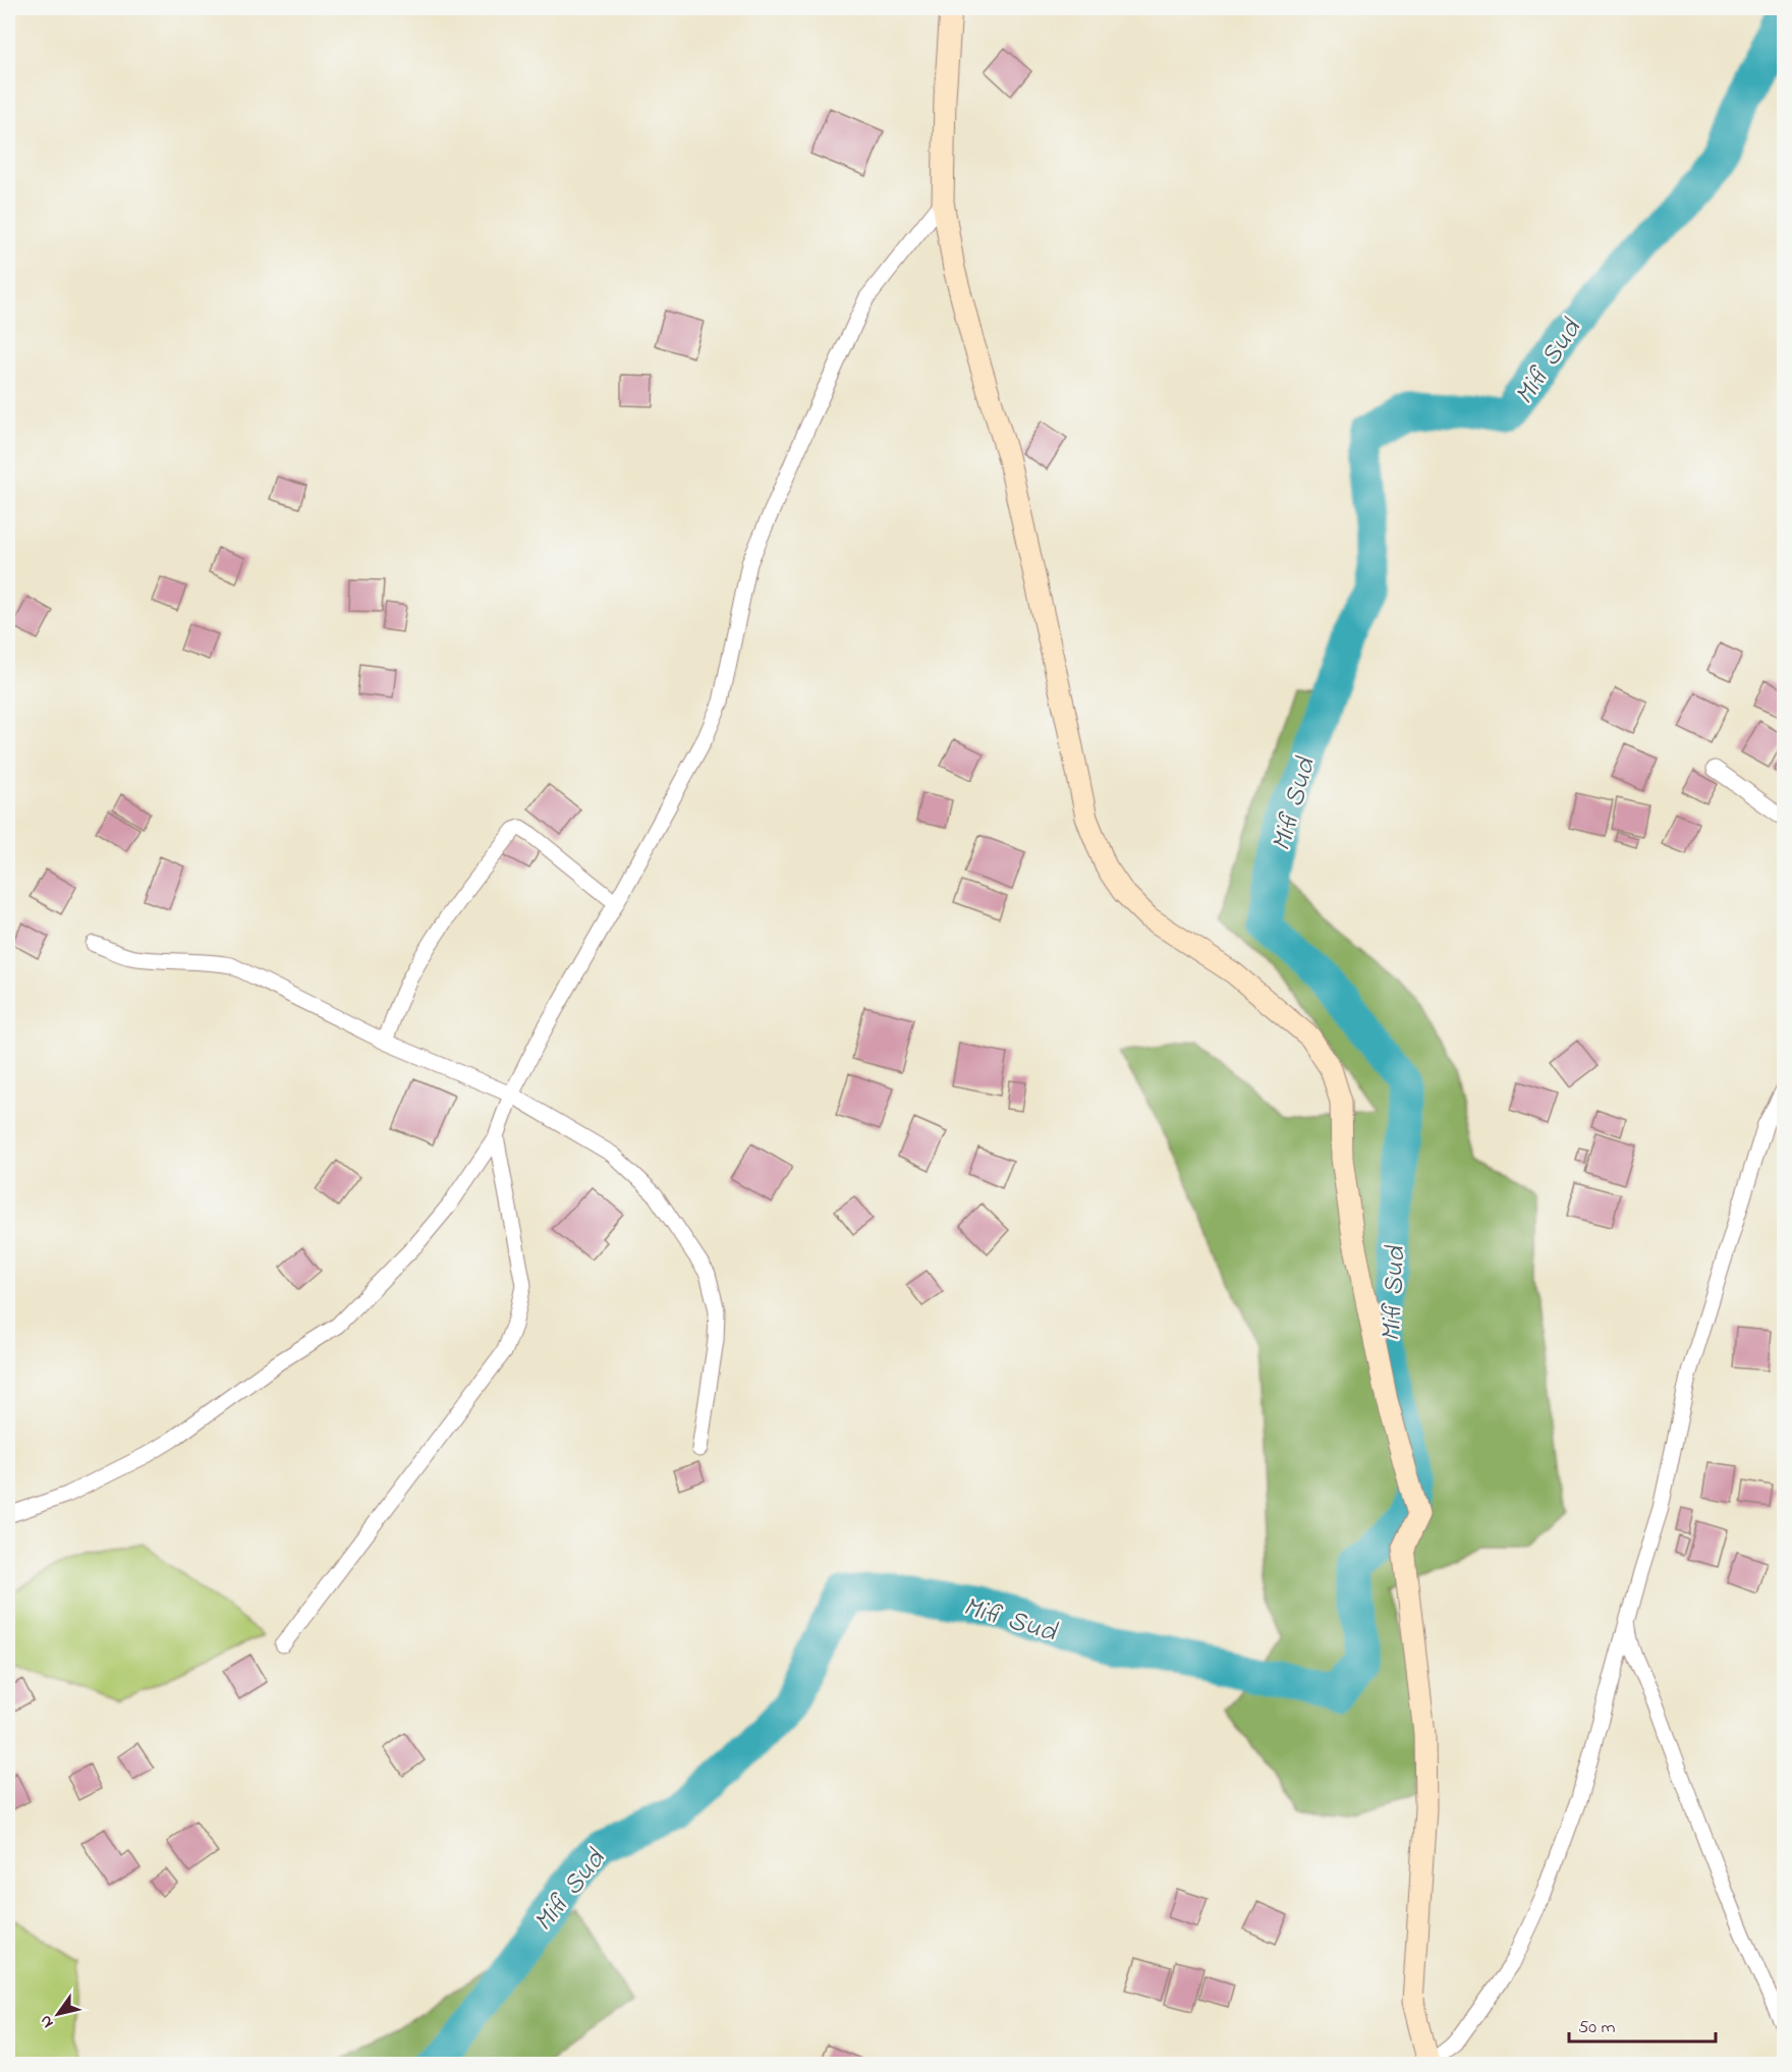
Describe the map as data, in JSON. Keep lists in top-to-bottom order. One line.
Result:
{"water":["Mifi Sud"],"scale_bar":"50 m","north":"bottom left"}
